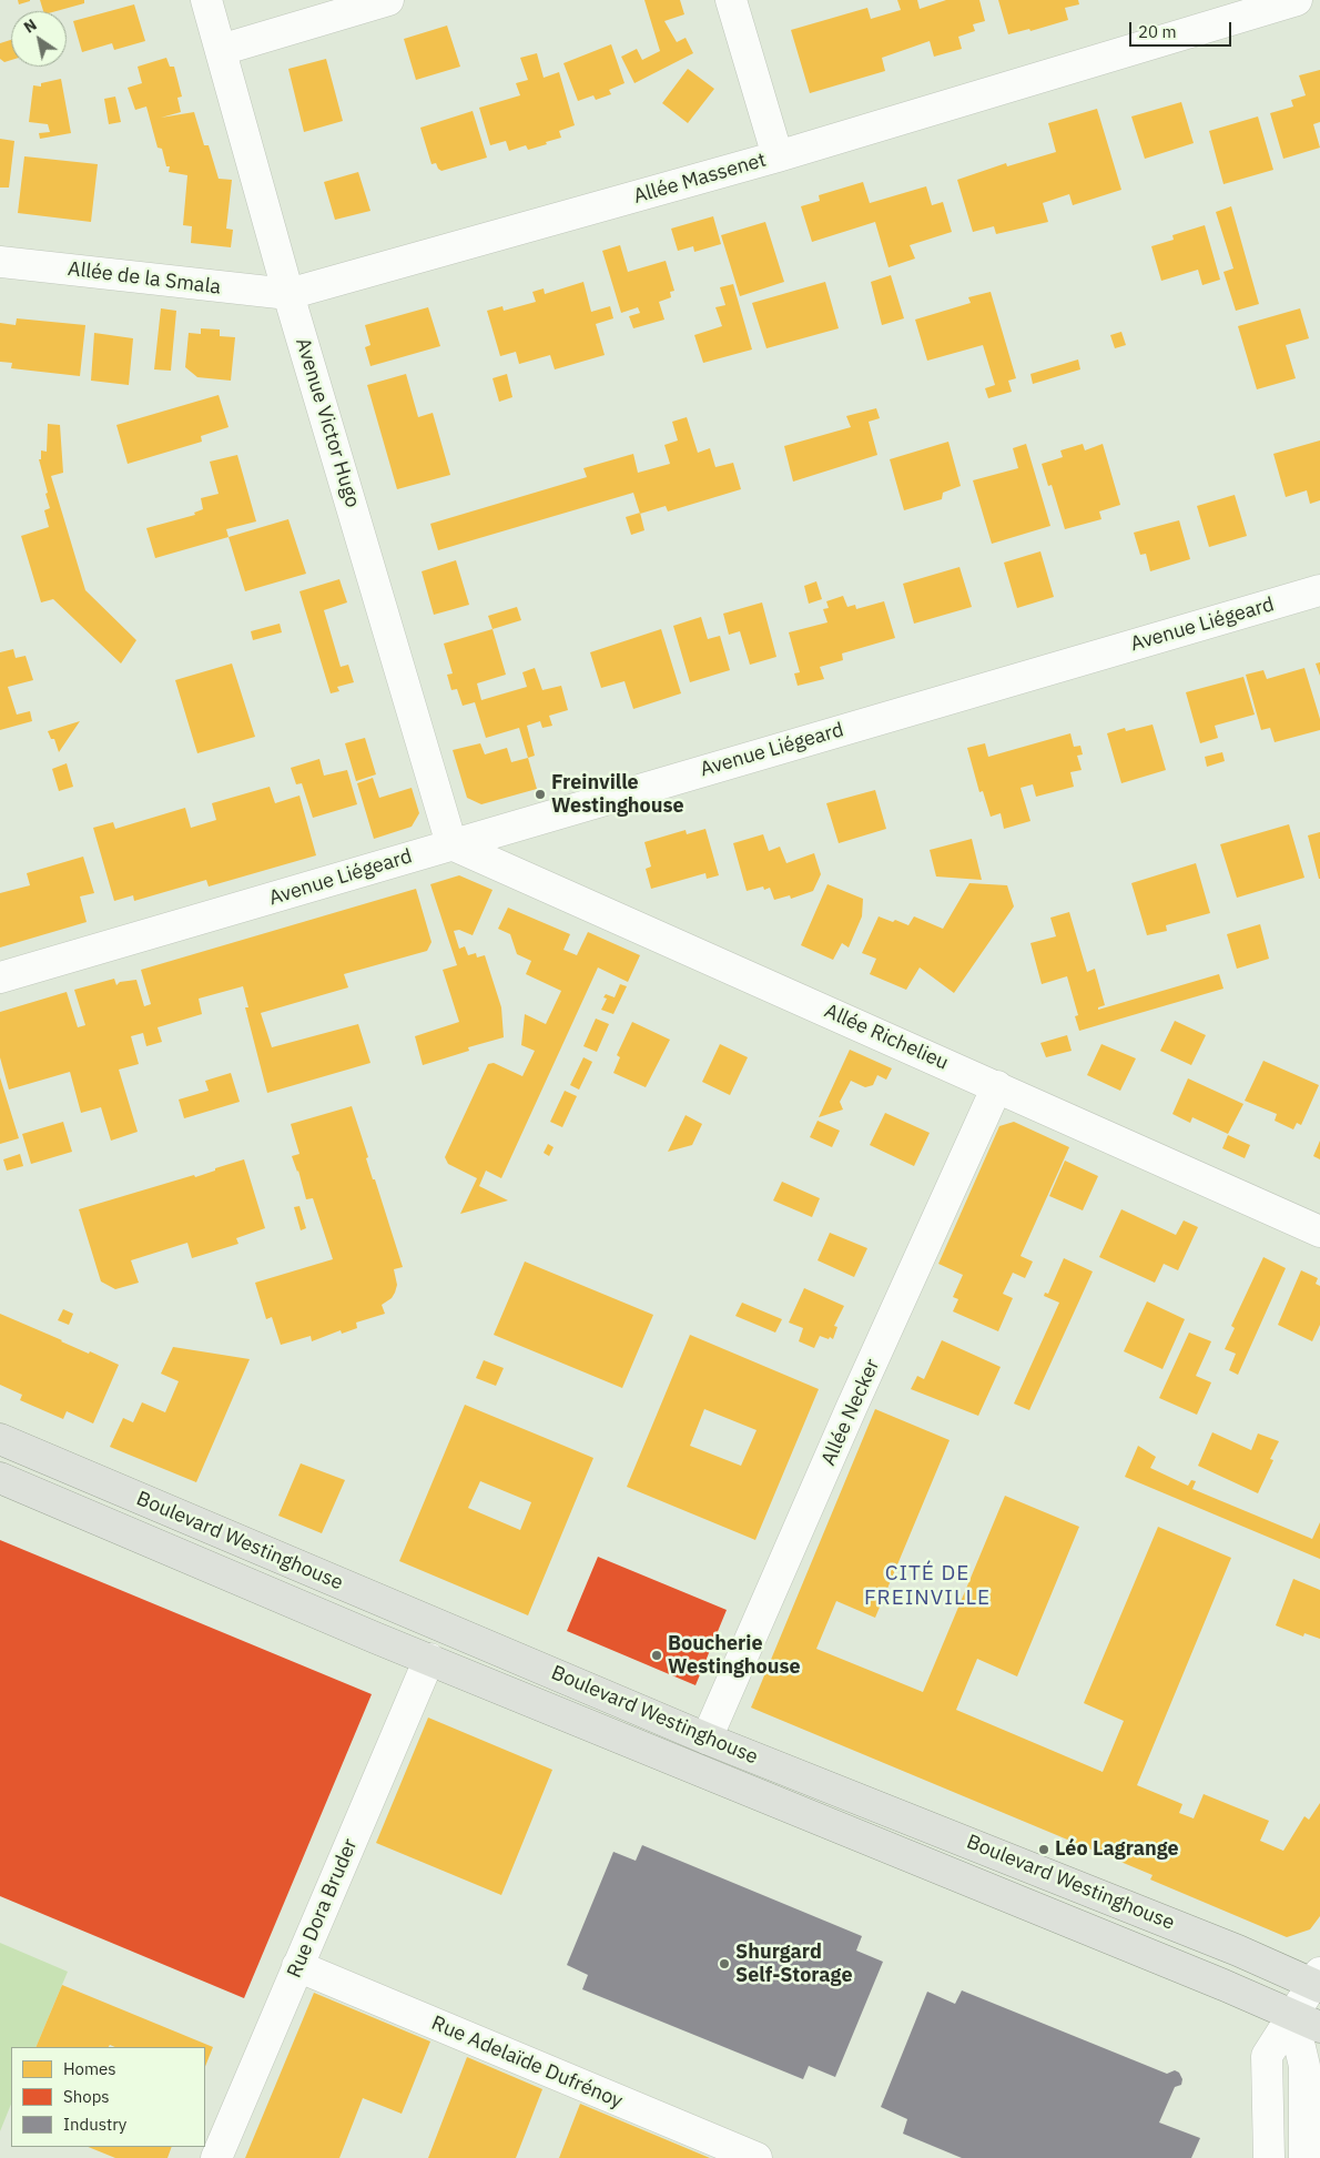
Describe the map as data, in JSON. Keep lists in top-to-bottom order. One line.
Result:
{"streets":{"main road":["Boulevard Westinghouse"],"street":["Allée Massenet","Allée de la Smala","Avenue Victor Hugo","Avenue Liégeard","Allée Richelieu","Allée Necker","Rue Dora Bruder","Rue Adelaïde Dufrénoy"]},"crossings":[["Allée Massenet","Allée de la Smala"],["Allée Massenet","Avenue Victor Hugo"],["Allée de la Smala","Avenue Victor Hugo"],["Avenue Victor Hugo","Avenue Liégeard"],["Avenue Victor Hugo","Allée Richelieu"],["Avenue Liégeard","Allée Richelieu"],["Allée Richelieu","Allée Necker"],["Allée Necker","Boulevard Westinghouse"],["Boulevard Westinghouse","Rue Dora Bruder"],["Rue Dora Bruder","Rue Adelaïde Dufrénoy"]],"districts":["CITÉ DE FREINVILLE"],"places":["Freinville Westinghouse","Boucherie Westinghouse","Léo Lagrange","Shurgard Self-Storage"],"legend":["Homes","Shops","Industry"],"scale_bar":"20 m","north":"top left"}
